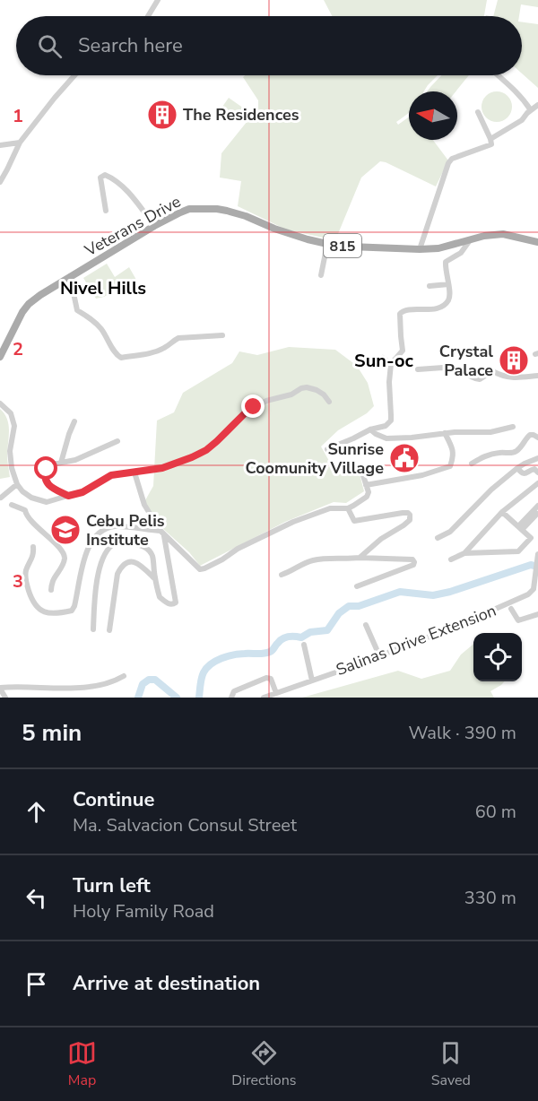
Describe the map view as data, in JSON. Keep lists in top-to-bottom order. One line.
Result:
{"streets":{"main road":["Veterans Drive","815"],"street":["Salinas Drive Extension"]},"districts":["Nivel Hills","Sun-oc"],"places":{"building":["The Residences","Crystal Palace"],"public building":["Sunrise Coomunity Village"],"school or university":["Cebu Pelis Institute"]},"north":"left","page":{"search":"Search here","heading":["5 min","Walk · 390 m"],"list":[["Continue","Ma. Salvacion Consul Street","60 m"],["Turn left","Holy Family Road","330 m"],"Arrive at destination"],"nav":["Map","Directions","Saved"]},"grid":{"rows":["1","2","3"]}}
